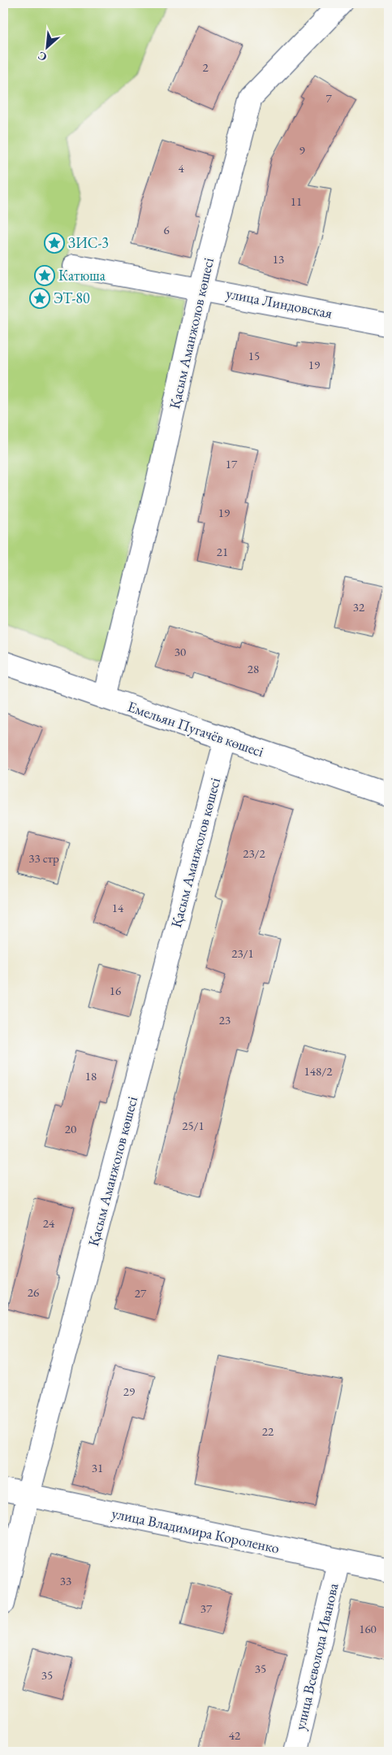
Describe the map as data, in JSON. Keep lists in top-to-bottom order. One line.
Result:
{"streets":{"street":["улица Линдовская","Қасым Аманжолов көшесі","Емельян Пугачёв көшесі","улица Владимира Короленко","улица Всеволода Иванова"]},"crossings":[["улица Линдовская","Қасым Аманжолов көшесі"],["Қасым Аманжолов көшесі","Емельян Пугачёв көшесі"],["Қасым Аманжолов көшесі","улица Владимира Короленко"],["улица Владимира Короленко","улица Всеволода Иванова"]],"places":{"place":["ЗИС-3","Катюша","ЭТ-80"]},"house_numbers":["2","7","9","4","11","6","13","15","19","17","19","21","32","30","28","23/2","33 стр","14","23/1","16","23","148/2","18","25/1","20","24","26","27","29","22","31","33","37","160","35","35","42"],"north":"bottom left"}
